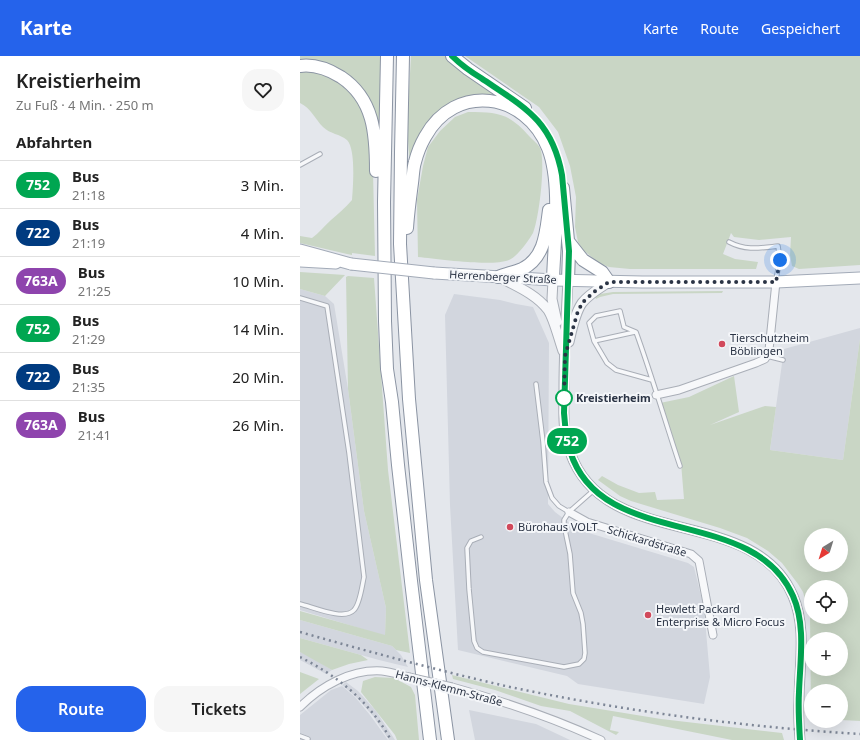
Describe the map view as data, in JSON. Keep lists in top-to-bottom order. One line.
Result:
{"streets":{"main road":["Herrenberger Straße"],"street":["Schickardstraße","Hanns-Klemm-Straße"]},"crossings":[["Herrenberger Straße","Schickardstraße"]],"places":["Tierschutzheim Böblingen","Kreistierheim","Bürohaus VOLT","Hewlett Packard Enterprise & Micro Focus"],"lines":["bus line 752"],"north":"bottom left","page":{"header":"Karte","nav":["Karte","Route","Gespeichert"],"heading":[["Kreistierheim","Zu Fuß · 4 Min. · 250 m"],"Abfahrten"],"on_map":"752","list":[{"mark":"752","name":"Bus","note":"21:18","value":"3 Min."},{"mark":"722","name":"Bus","note":"21:19","value":"4 Min."},{"mark":"763A","name":"Bus","note":"21:25","value":"10 Min."},{"mark":"752","name":"Bus","note":"21:29","value":"14 Min."},{"mark":"722","name":"Bus","note":"21:35","value":"20 Min."},{"mark":"763A","name":"Bus","note":"21:41","value":"26 Min."}],"map_buttons":["+","−"],"buttons":["Route","Tickets"]}}
